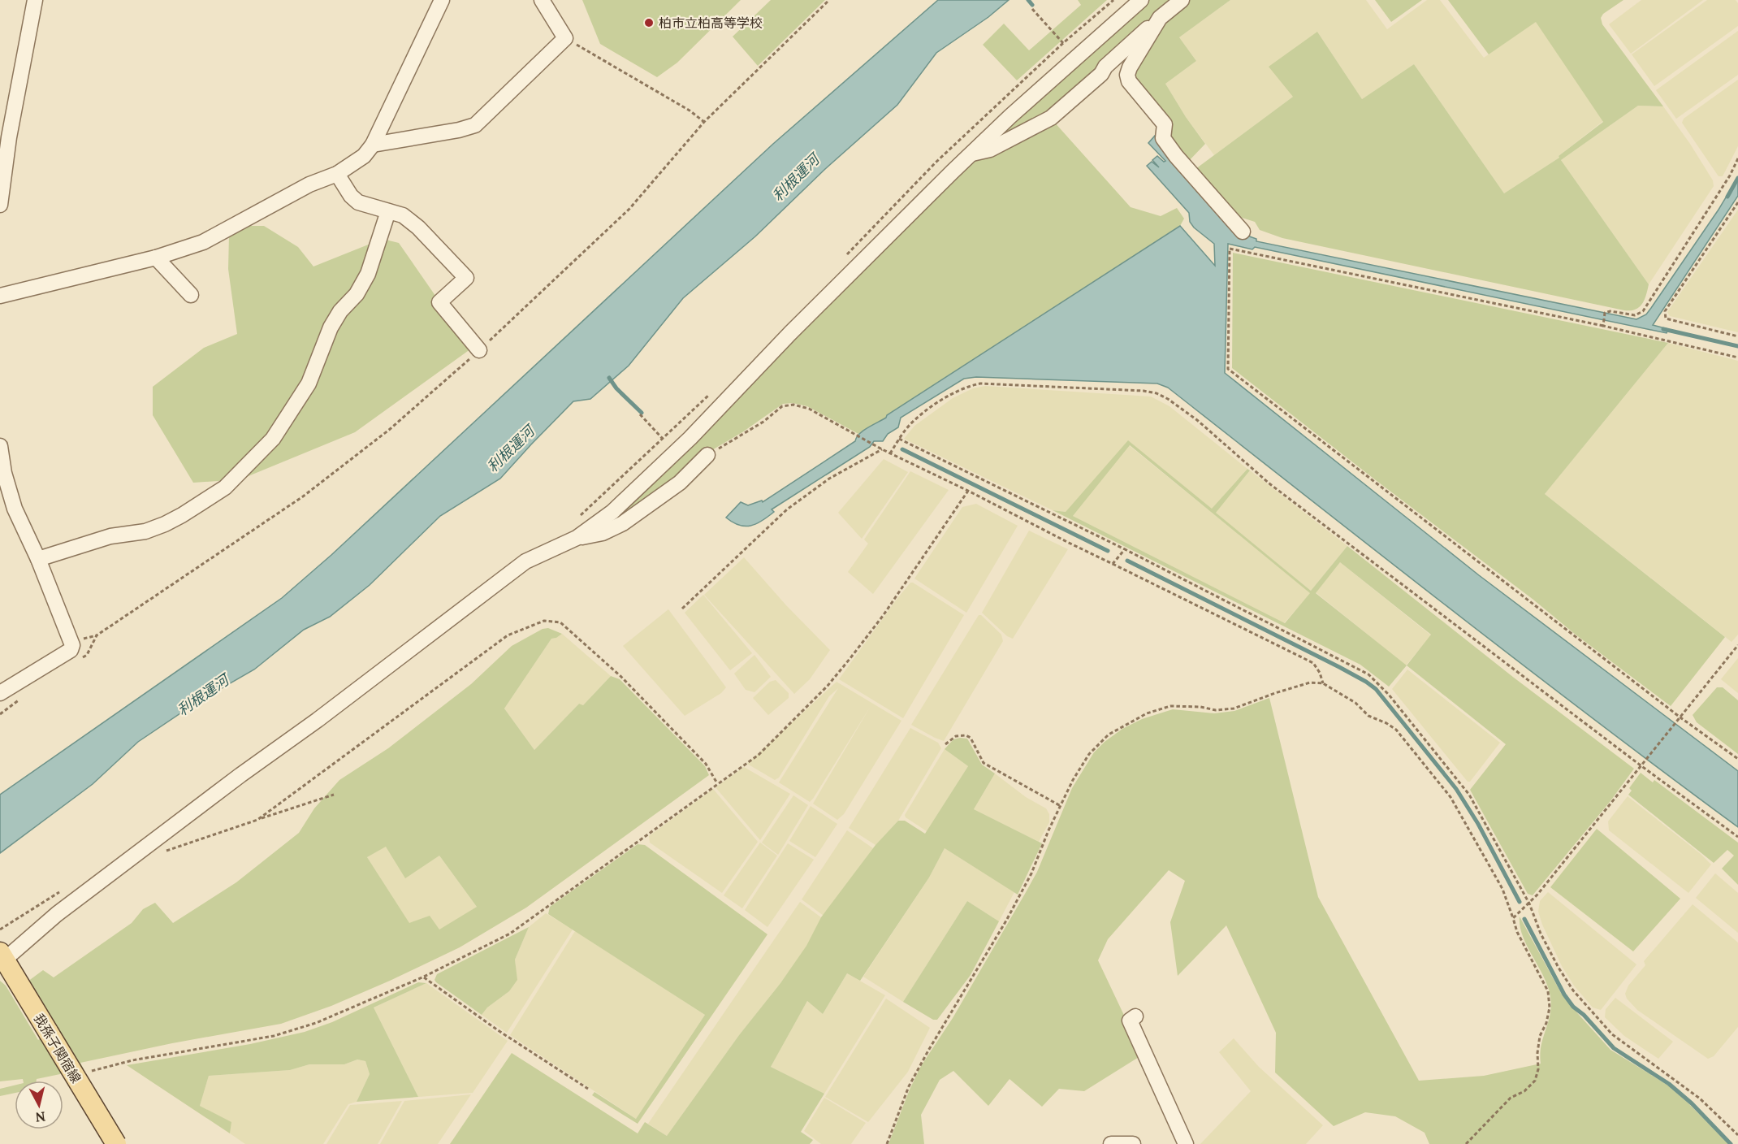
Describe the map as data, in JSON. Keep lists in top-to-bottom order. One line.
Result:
{"streets":{"main road":["我孫子関宿線"]},"water":["利根運河"],"places":["柏市立柏高等学校"],"north":"bottom"}
